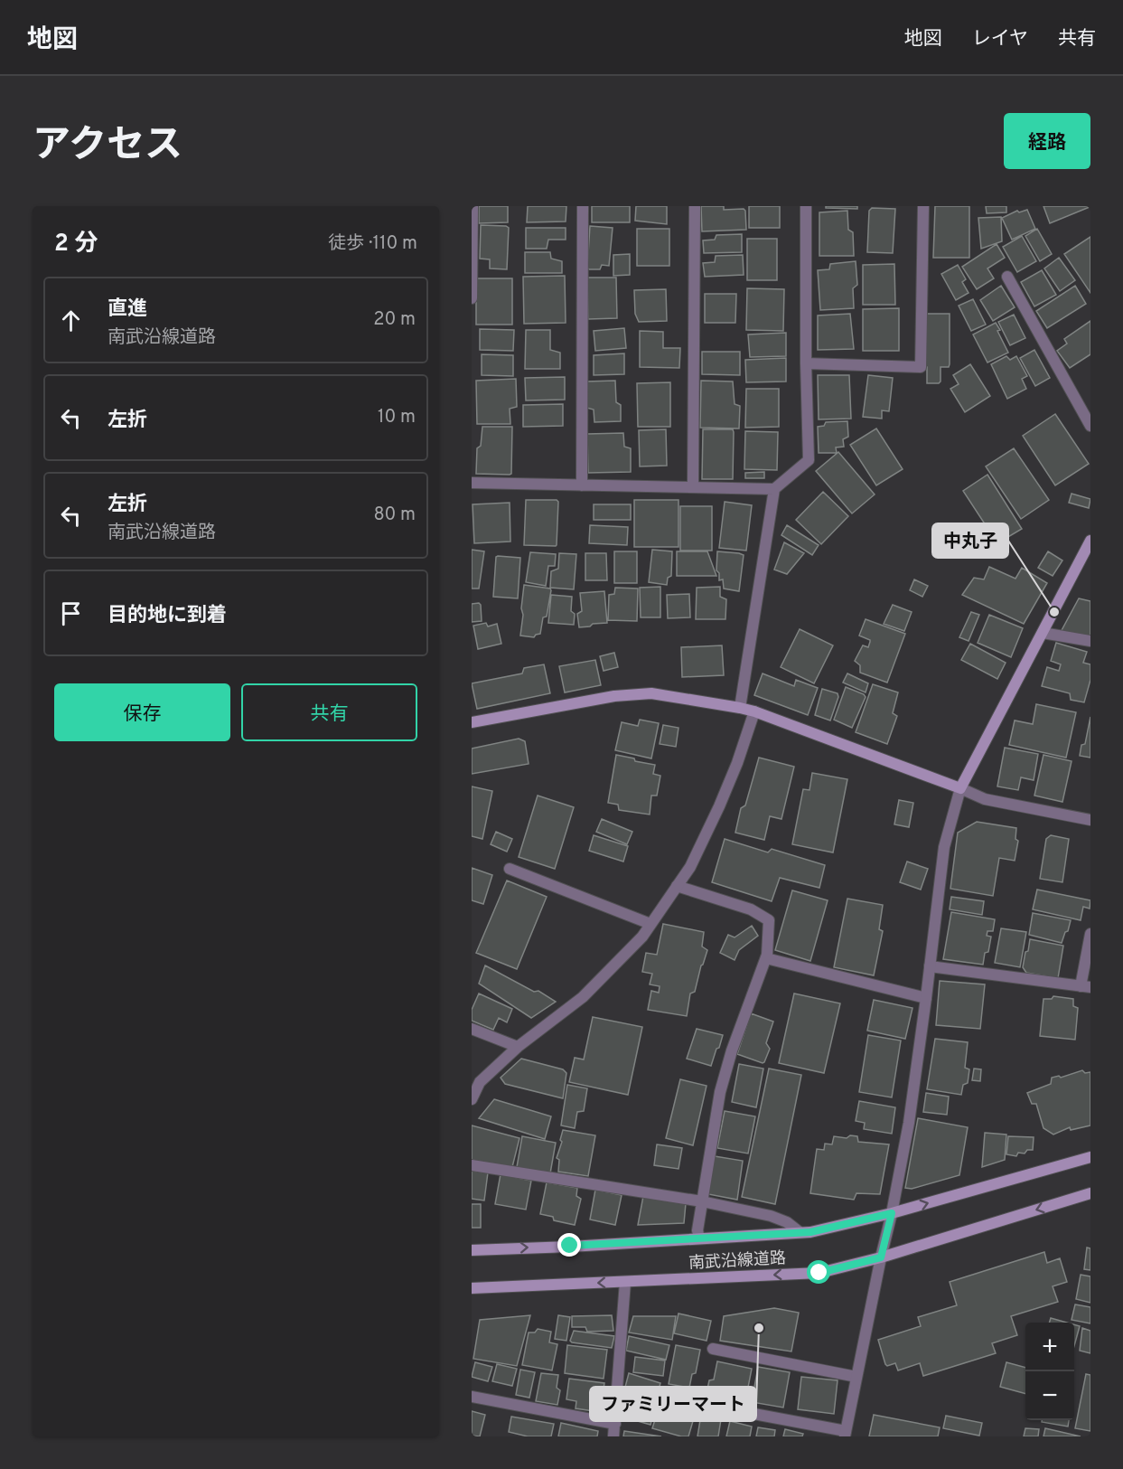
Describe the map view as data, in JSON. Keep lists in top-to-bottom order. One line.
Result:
{"streets":{"street":["南武沿線道路"]},"places":["中丸子","ファミリーマート"],"page":{"header":"地図","nav":["地図","レイヤ","共有"],"title":"アクセス","buttons":["経路",["保存","共有"]],"heading":["2 分","徒歩 · 110 m"],"list":[["直進","南武沿線道路","20 m"],["左折","10 m"],["左折","南武沿線道路","80 m"],"目的地に到着"],"map_buttons":["+","−"]}}
